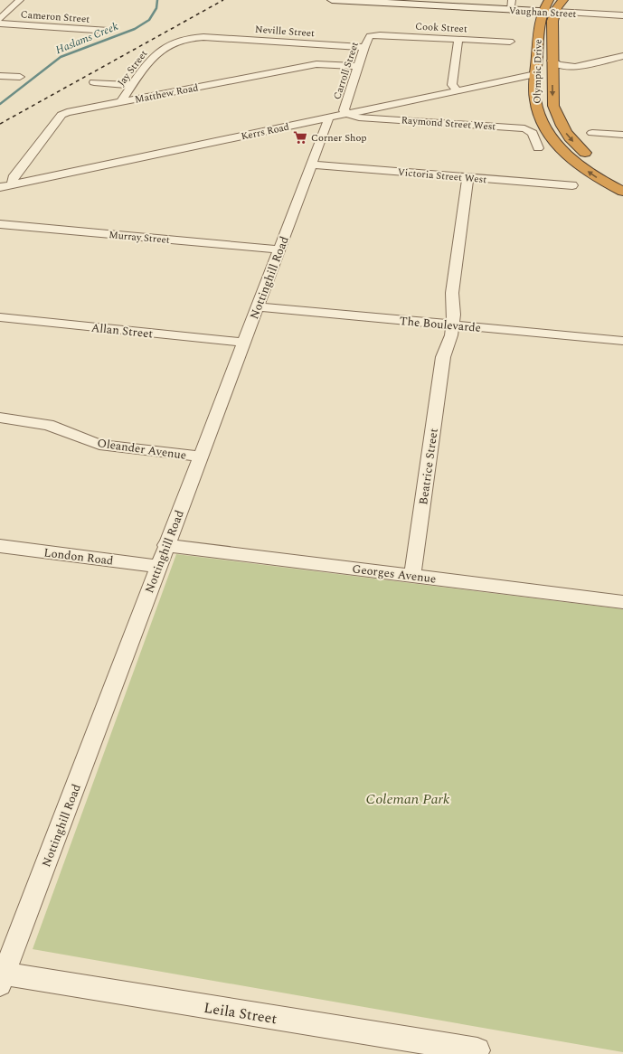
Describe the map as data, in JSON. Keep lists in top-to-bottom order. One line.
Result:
{"streets":{"highway":["Olympic Drive","Kerrs Road"],"main road":["Vaughan Street"],"street":["Cameron Street","Cook Street","Neville Street","Jay Street","Carroll Street","Matthew Road","Raymond Street West","Victoria Street West","Murray Street","Nottinghill Road","The Boulevarde","Allan Street","Oleander Avenue","Beatrice Street","London Road","Georges Avenue","Leila Street"]},"crossings":[["Vaughan Street","Olympic Drive"],["Cook Street","Carroll Street"],["Neville Street","Jay Street"],["Neville Street","Carroll Street"],["Jay Street","Matthew Road"],["Carroll Street","Matthew Road"],["Carroll Street","Raymond Street West"],["Carroll Street","Kerrs Road"],["Olympic Drive","Kerrs Road"],["Matthew Road","Kerrs Road"],["Raymond Street West","Kerrs Road"],["Kerrs Road","Nottinghill Road"],["Victoria Street West","Nottinghill Road"],["Victoria Street West","Beatrice Street"],["Murray Street","Nottinghill Road"],["Nottinghill Road","The Boulevarde"],["Nottinghill Road","Allan Street"],["Nottinghill Road","Oleander Avenue"],["Nottinghill Road","London Road"],["Nottinghill Road","Georges Avenue"],["Nottinghill Road","Leila Street"],["The Boulevarde","Beatrice Street"],["Beatrice Street","Georges Avenue"]],"water":["Haslams Creek"],"parks":["Coleman Park"],"places":{"supermarket":["Corner Shop"]}}
